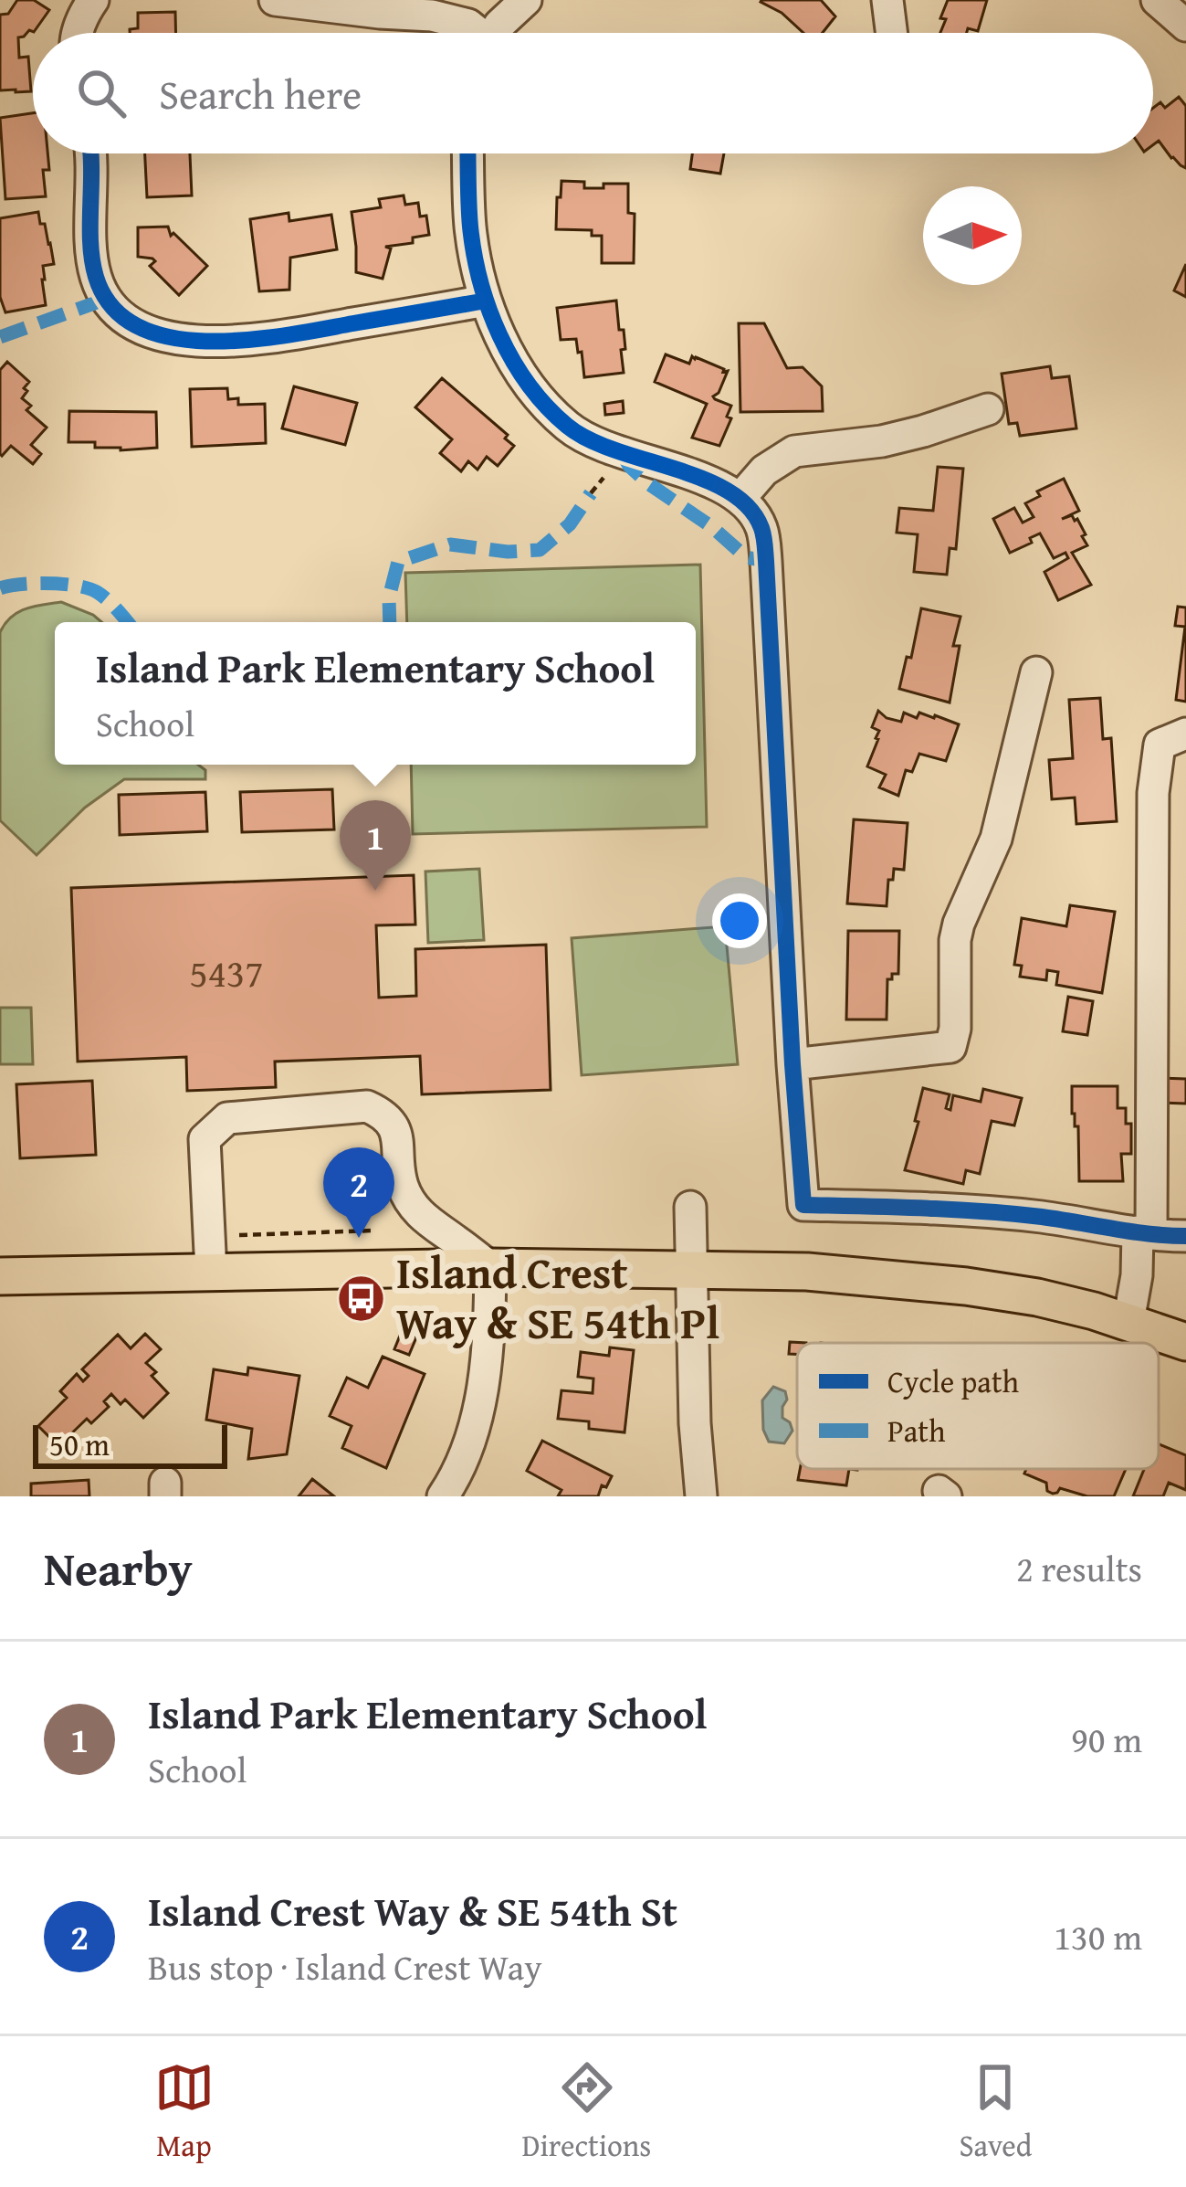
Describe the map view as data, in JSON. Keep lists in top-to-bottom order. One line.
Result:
{"places":{"bus stop":["Island Crest Way & SE 54th Pl"]},"house_numbers":["5437"],"legend":["Cycle path","Path"],"scale_bar":"50 m","north":"right","page":{"search":"Search here","popup":["Island Park Elementary School","School"],"pins":["1","2"],"scale":"50 m","heading":["Nearby","2 results"],"list":[{"mark":"1","name":"Island Park Elementary School","note":"School","value":"90 m"},{"mark":"2","name":"Island Crest Way & SE 54th St","note":"Bus stop · Island Crest Way","value":"130 m"}],"nav":["Map","Directions","Saved"]}}
